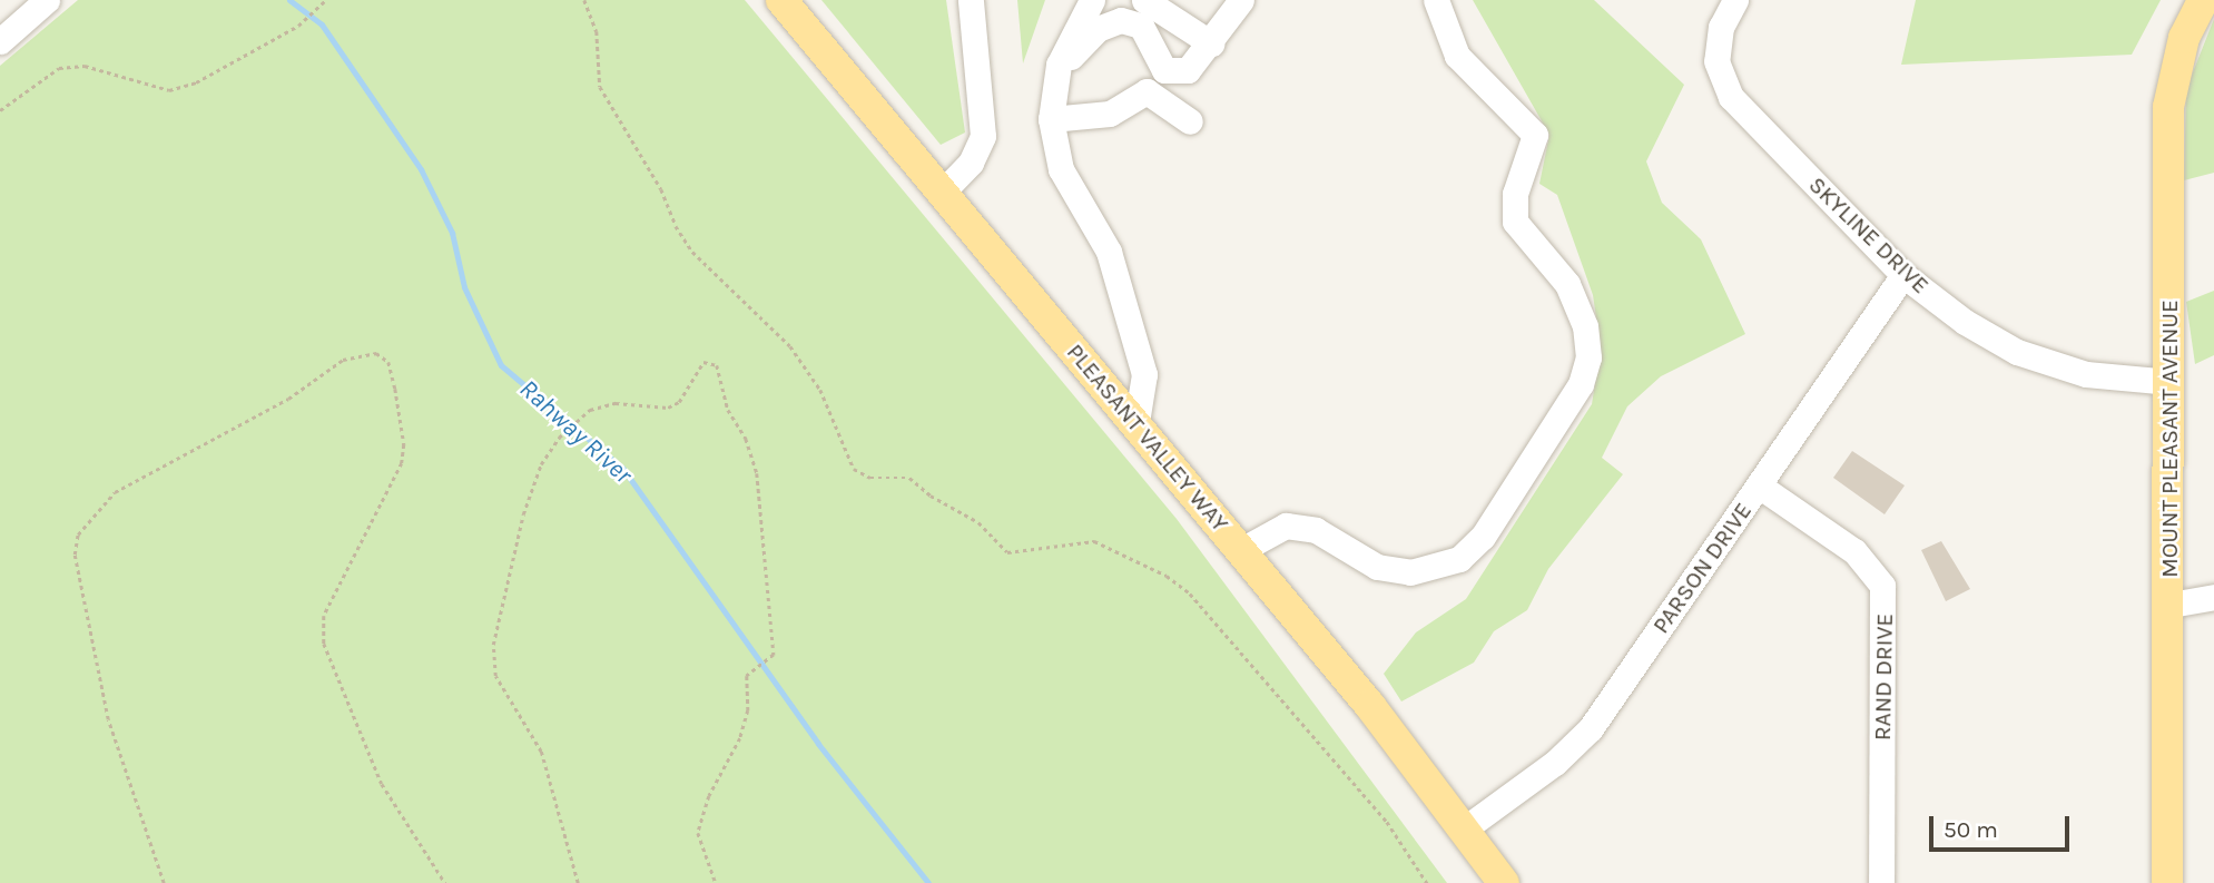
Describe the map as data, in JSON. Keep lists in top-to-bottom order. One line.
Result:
{"streets":{"main road":["PLEASANT VALLEY WAY","MOUNT PLEASANT AVENUE"],"street":["SKYLINE DRIVE","PARSON DRIVE","RAND DRIVE"]},"crossings":[["SKYLINE DRIVE","MOUNT PLEASANT AVENUE"],["SKYLINE DRIVE","PARSON DRIVE"],["PLEASANT VALLEY WAY","PARSON DRIVE"],["PARSON DRIVE","RAND DRIVE"]],"water":["Rahway River"],"scale_bar":"50 m"}
